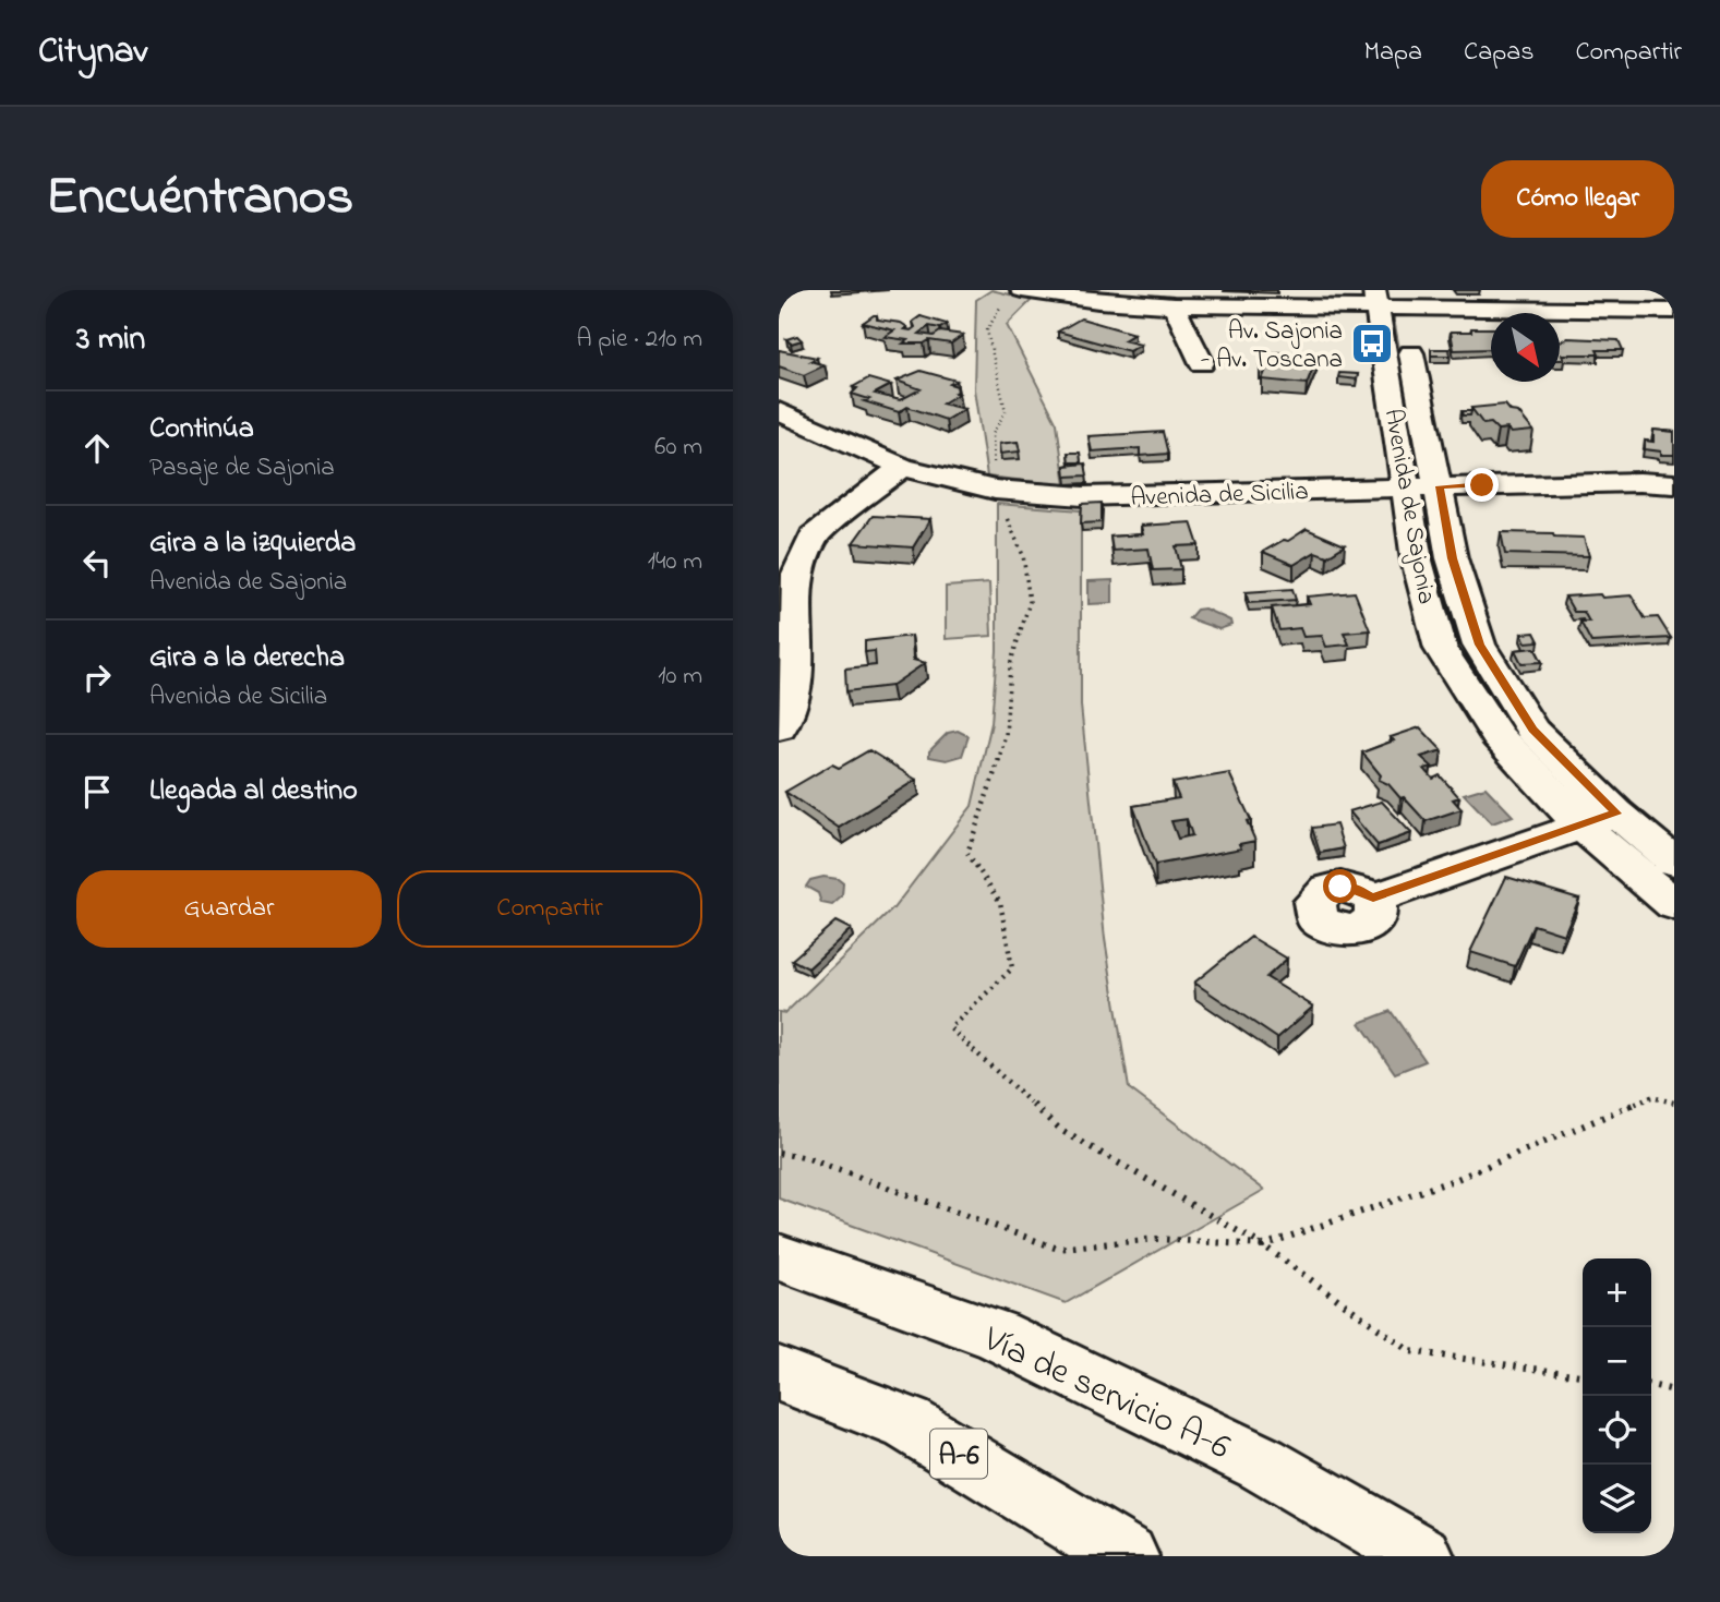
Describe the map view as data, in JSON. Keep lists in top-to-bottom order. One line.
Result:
{"streets":{"main road":["Avenida de Sicilia","Avenida de Sajonia","Vía de servicio A-6","A-6"]},"crossings":[["Avenida de Sicilia","Avenida de Sajonia"]],"places":{"bus stop":["Av. Sajonia - Av. Toscana"]},"north":"bottom right","page":{"header":"Citynav","nav":["Mapa","Capas","Compartir"],"title":"Encuéntranos","buttons":["Cómo llegar",["Guardar","Compartir"]],"heading":["3 min","A pie · 210 m"],"list":[["Continúa","Pasaje de Sajonia","60 m"],["Gira a la izquierda","Avenida de Sajonia","140 m"],["Gira a la derecha","Avenida de Sicilia","10 m"],"Llegada al destino"],"map_buttons":["+","−"]}}
